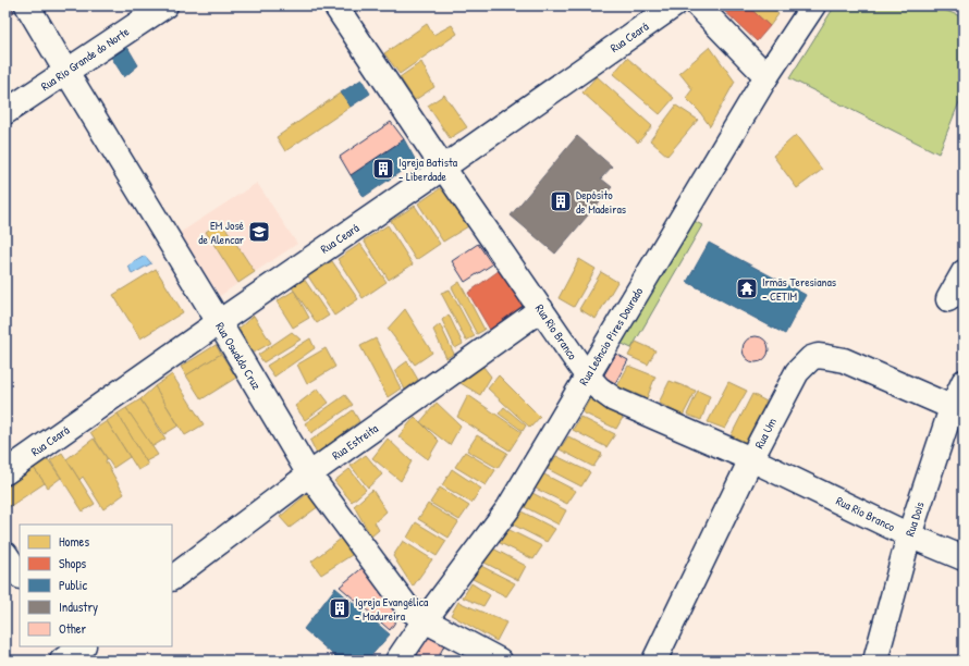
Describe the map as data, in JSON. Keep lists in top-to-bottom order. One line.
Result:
{"streets":{"street":["Rua Ceará","Rua Rio Grande do Norte","Rua Rio Branco","Rua Leôncio Pires Dourado","Rua Oswaldo Cruz","Rua Um","Rua Estreita","Rua Dois"]},"crossings":[["Rua Ceará","Rua Rio Branco"],["Rua Ceará","Rua Oswaldo Cruz"],["Rua Rio Grande do Norte","Rua Oswaldo Cruz"],["Rua Rio Branco","Rua Leôncio Pires Dourado"],["Rua Rio Branco","Rua Um"],["Rua Rio Branco","Rua Estreita"],["Rua Rio Branco","Rua Dois"],["Rua Leôncio Pires Dourado","Rua Oswaldo Cruz"],["Rua Oswaldo Cruz","Rua Estreita"],["Rua Um","Rua Dois"]],"places":{"building":["Igreja Batista - Liberdade","Depósito de Madeiras","Igreja Evangélica - Madureira"],"school or university":["EM José de Alencar"],"temple":["Irmãs Teresianas - CETIM"]},"legend":["Homes","Shops","Public","Industry","Other"]}
